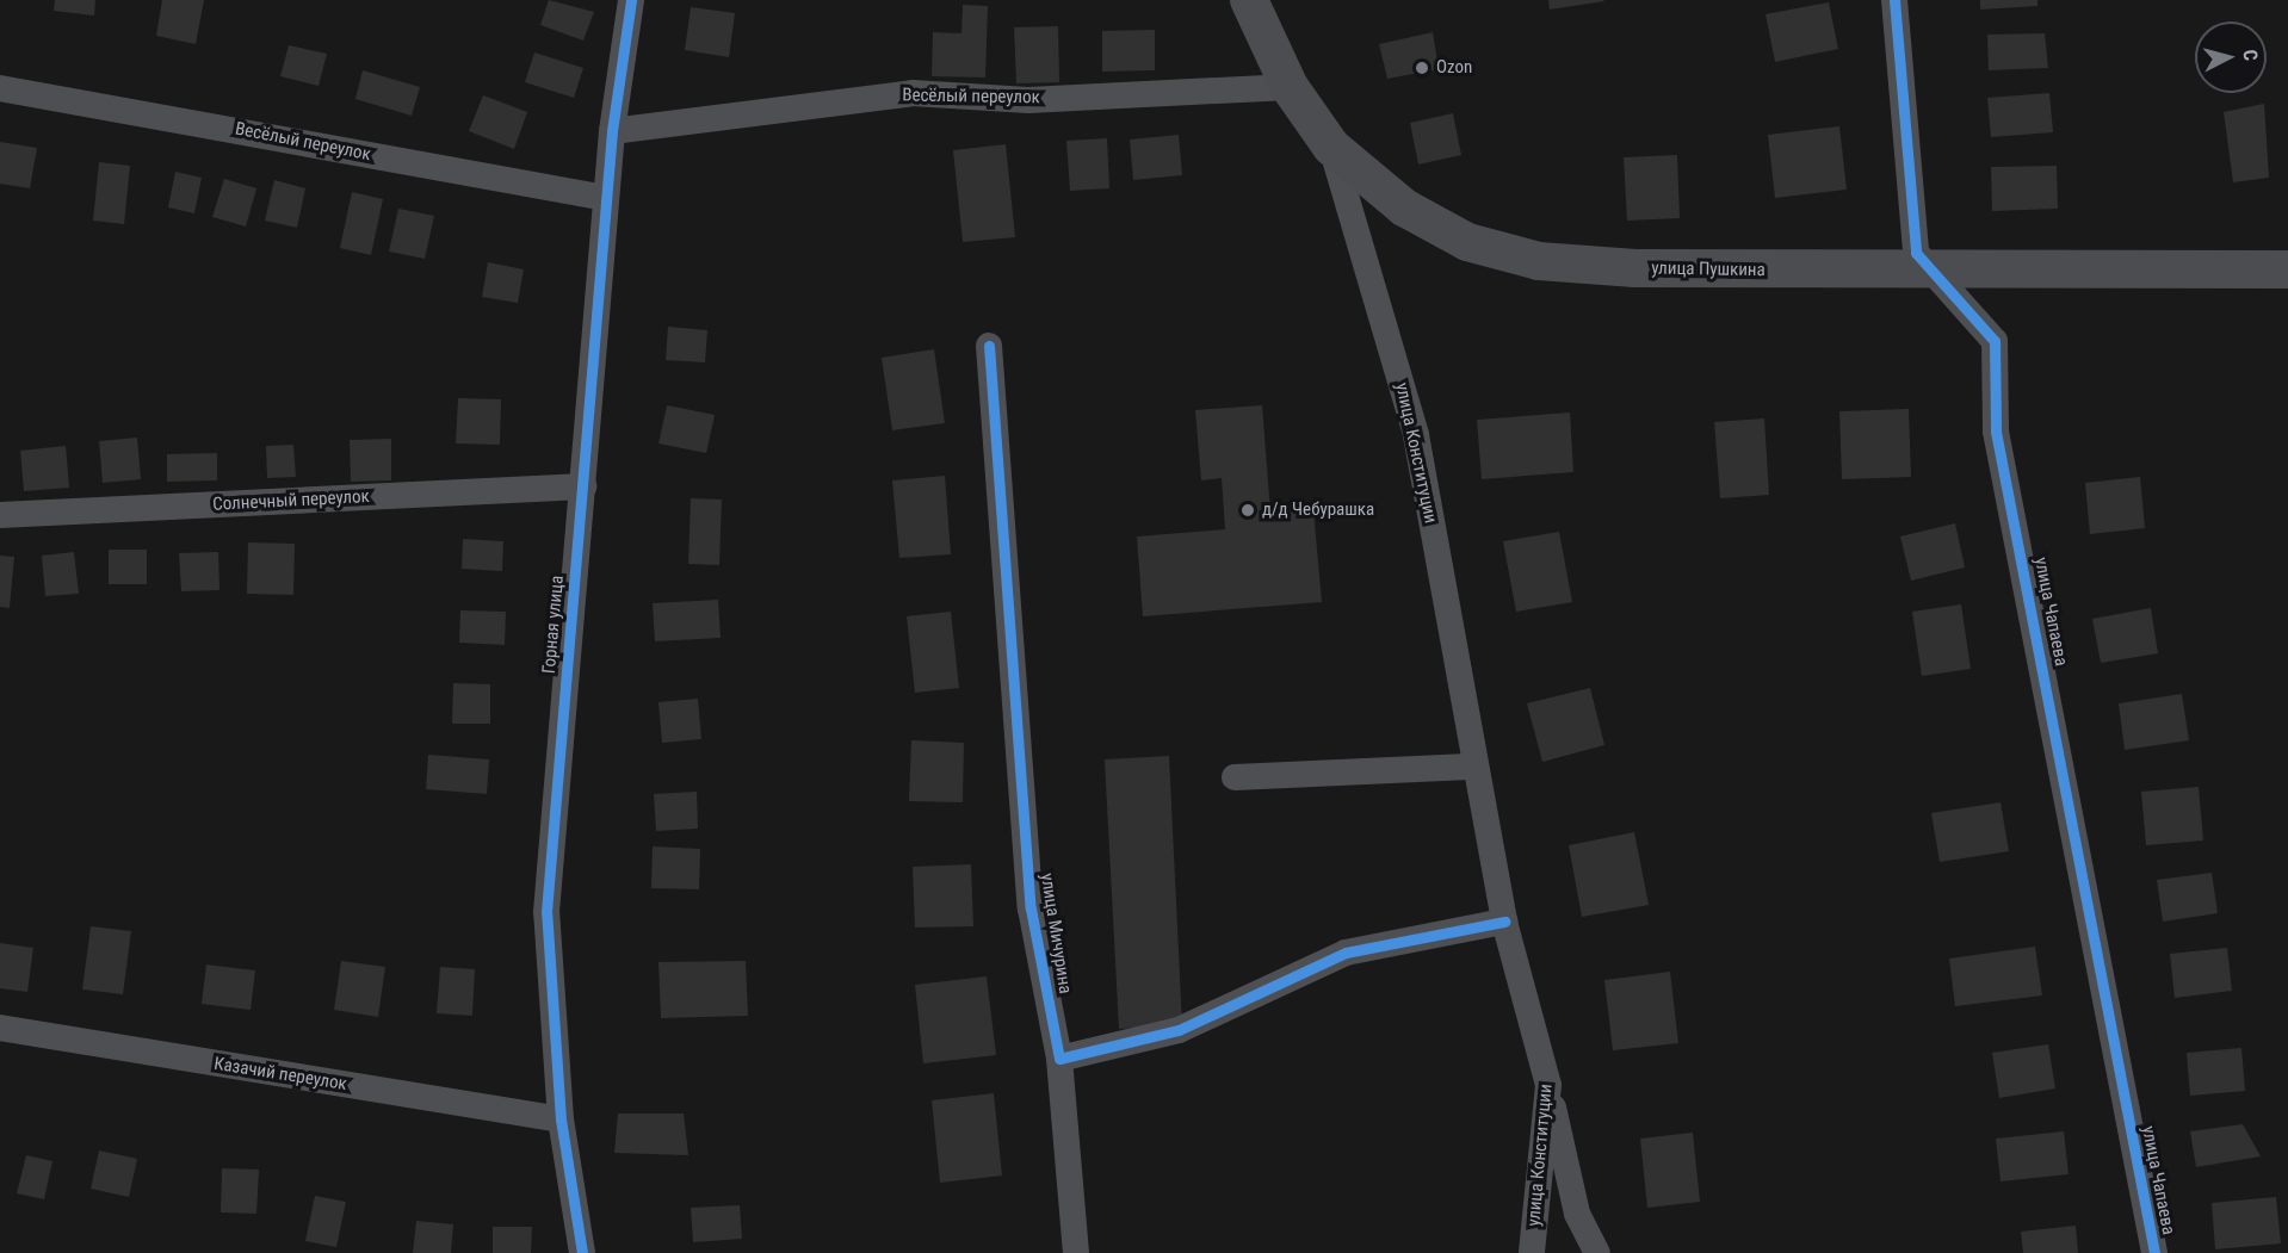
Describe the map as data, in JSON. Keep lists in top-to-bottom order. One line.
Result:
{"streets":{"main road":["улица Пушкина"],"street":["Весёлый переулок","улица Конституции","Солнечный переулок","улица Чапаева","Горная улица","улица Мичурина","Казачий переулок"]},"crossings":[["Весёлый переулок","улица Пушкина"],["Весёлый переулок","Горная улица"],["улица Пушкина","улица Конституции"],["улица Пушкина","улица Чапаева"],["Солнечный переулок","Горная улица"],["Горная улица","Казачий переулок"]],"places":["Ozon","д/д Чебурашка"],"north":"right"}
